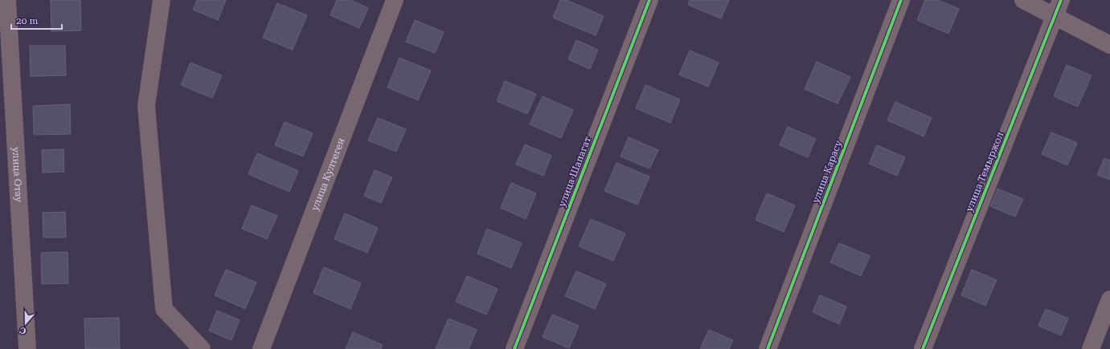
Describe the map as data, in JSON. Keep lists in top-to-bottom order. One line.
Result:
{"streets":{"street":["улица Шапагат","улица Карасу","улица Темыржол","улица Отау","улица Култеген"]},"scale_bar":"20 m","north":"bottom"}
